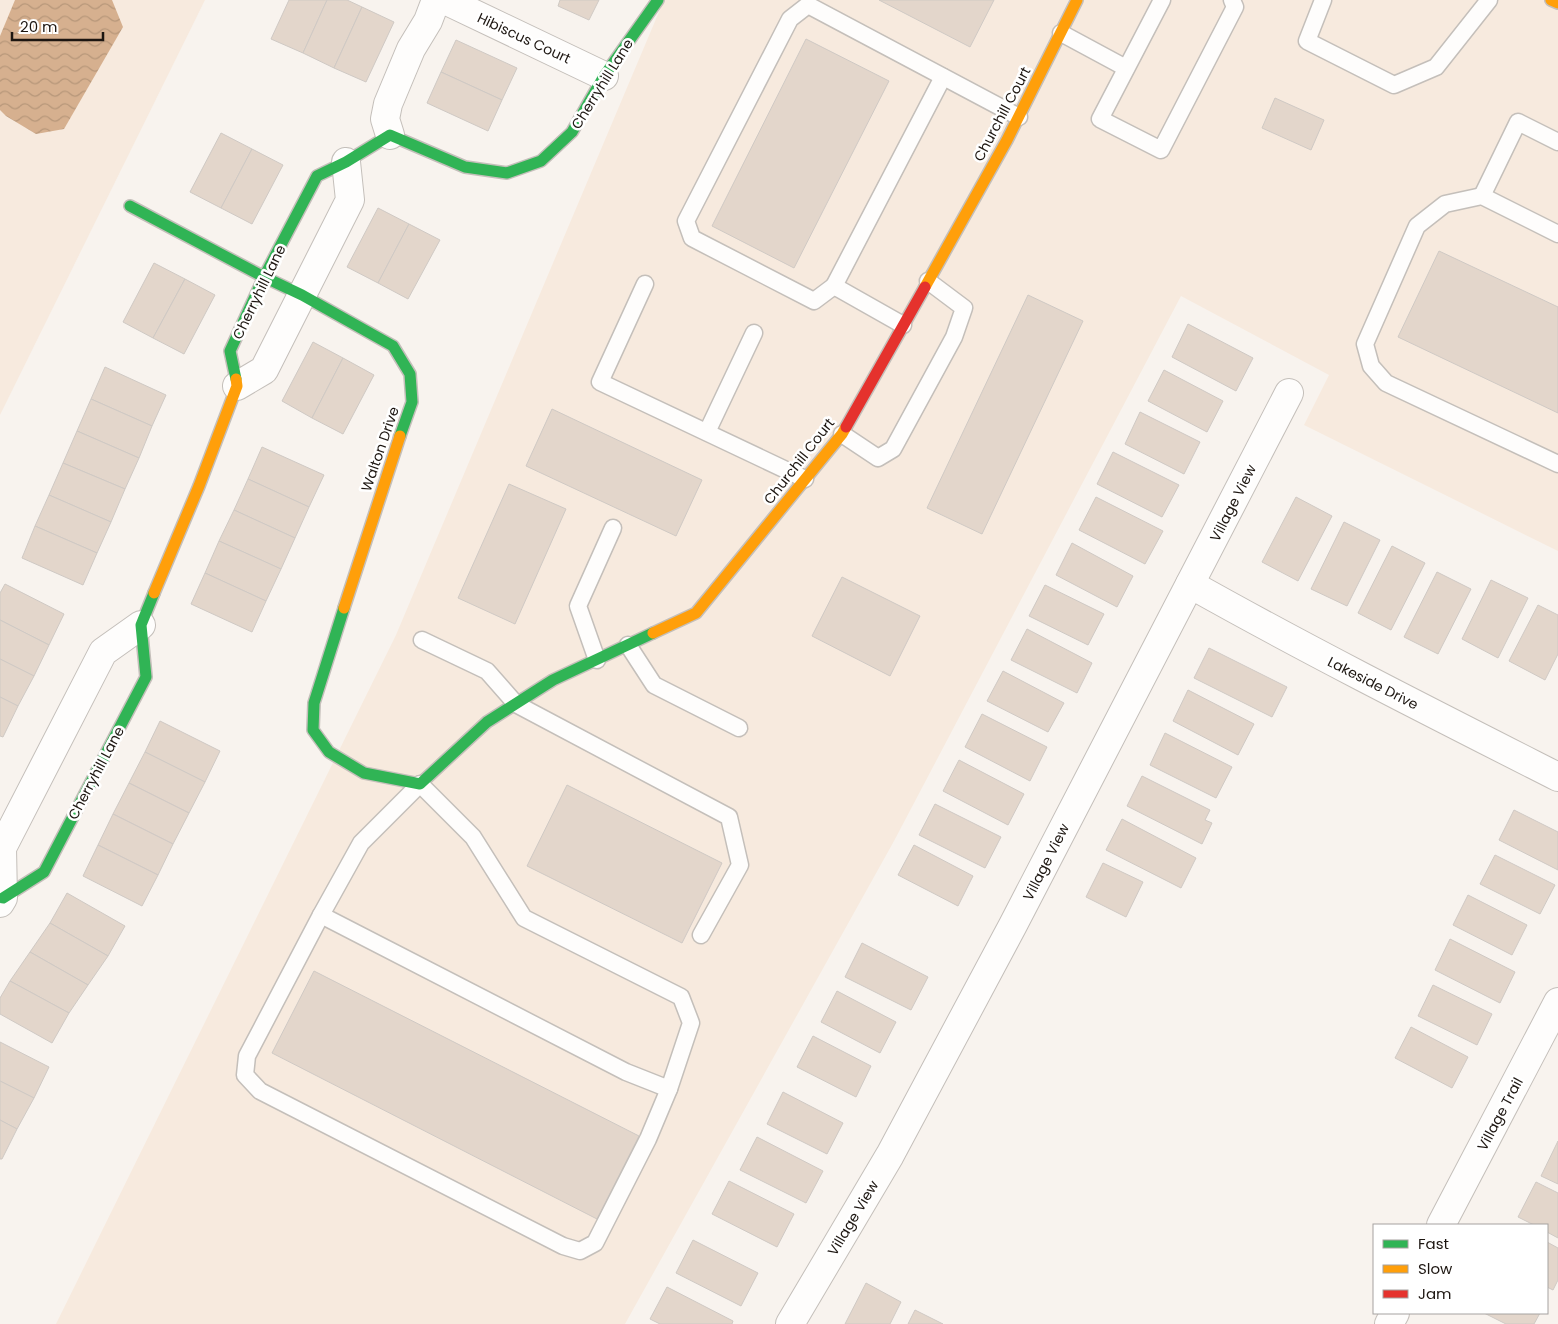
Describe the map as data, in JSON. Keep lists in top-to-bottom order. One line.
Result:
{"streets":{"street":["Hibiscus Court","Cherryhill Lane","Churchill Court","Walton Drive","Village View","Lakeside Drive","Village Trail"]},"crossings":[["Hibiscus Court","Cherryhill Lane"],["Cherryhill Lane","Walton Drive"],["Churchill Court","Walton Drive"],["Village View","Lakeside Drive"]],"legend":["Fast","Slow","Jam"],"scale_bar":"20 m"}
